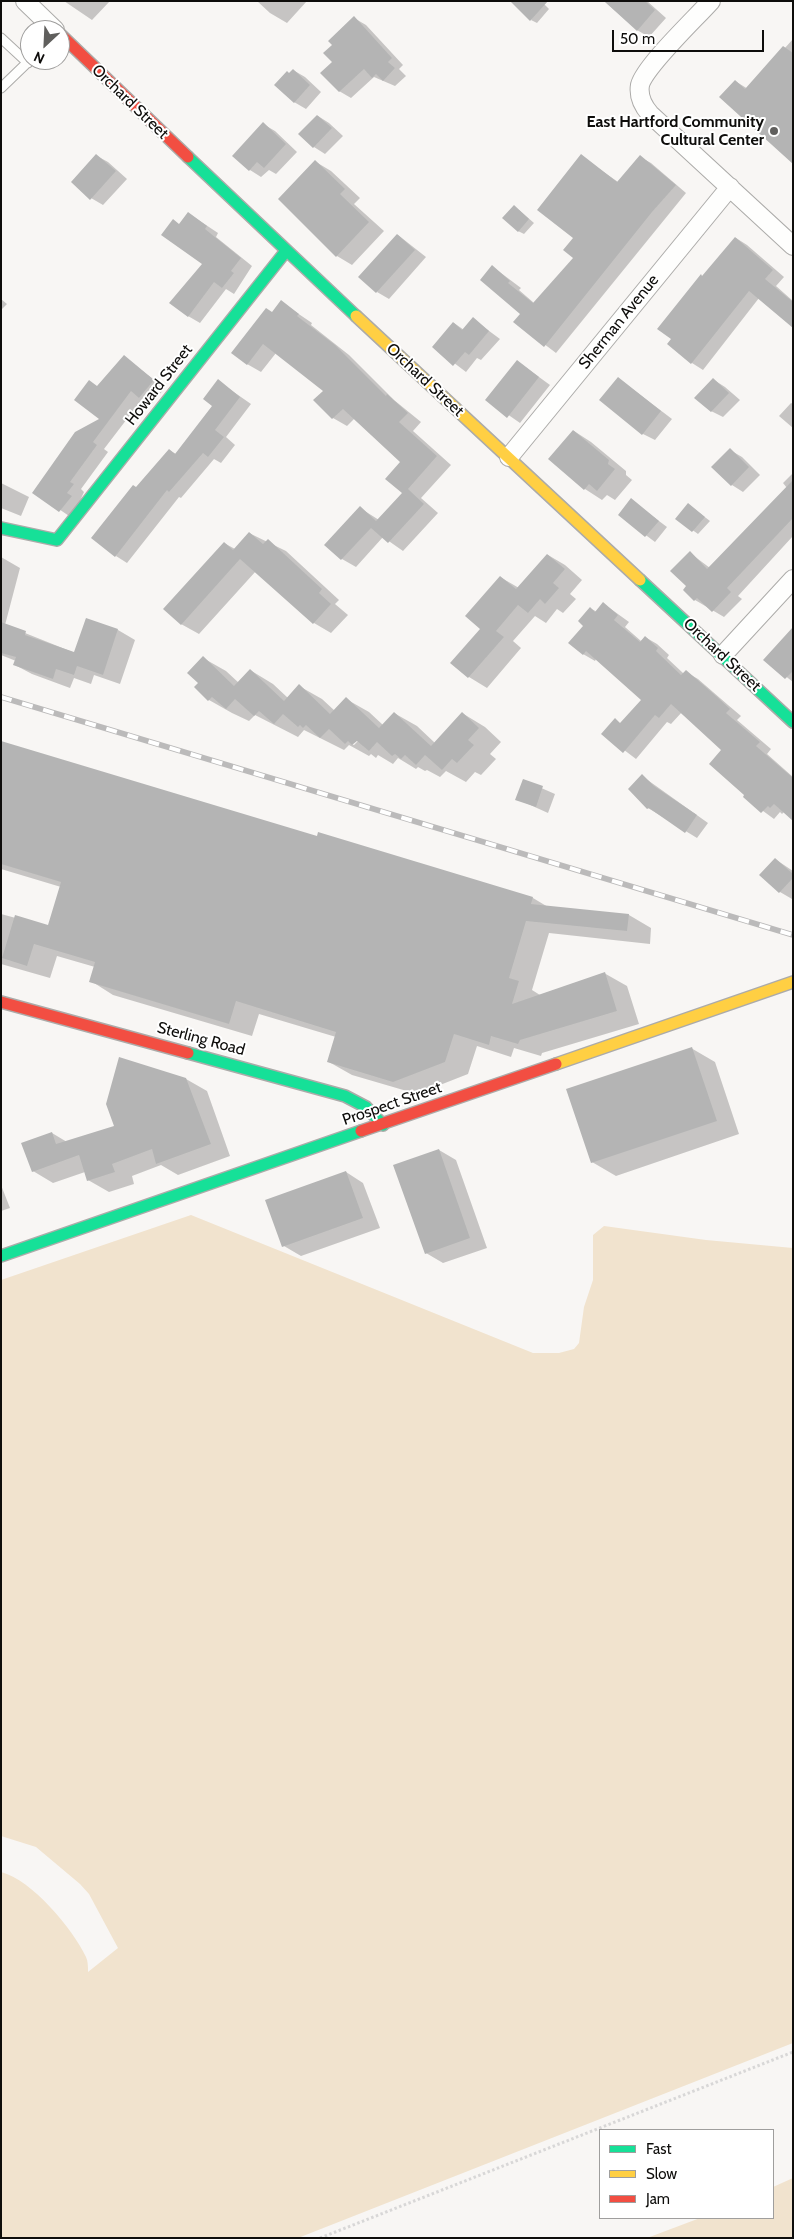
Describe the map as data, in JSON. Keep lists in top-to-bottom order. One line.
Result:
{"streets":{"street":["Orchard Street","Sherman Avenue","Howard Street","Sterling Road","Prospect Street"]},"crossings":[["Orchard Street","Sherman Avenue"],["Orchard Street","Howard Street"],["Sterling Road","Prospect Street"]],"places":["East Hartford Community Cultural Center"],"legend":["Fast","Slow","Jam"],"scale_bar":"50 m","north":"bottom left"}
